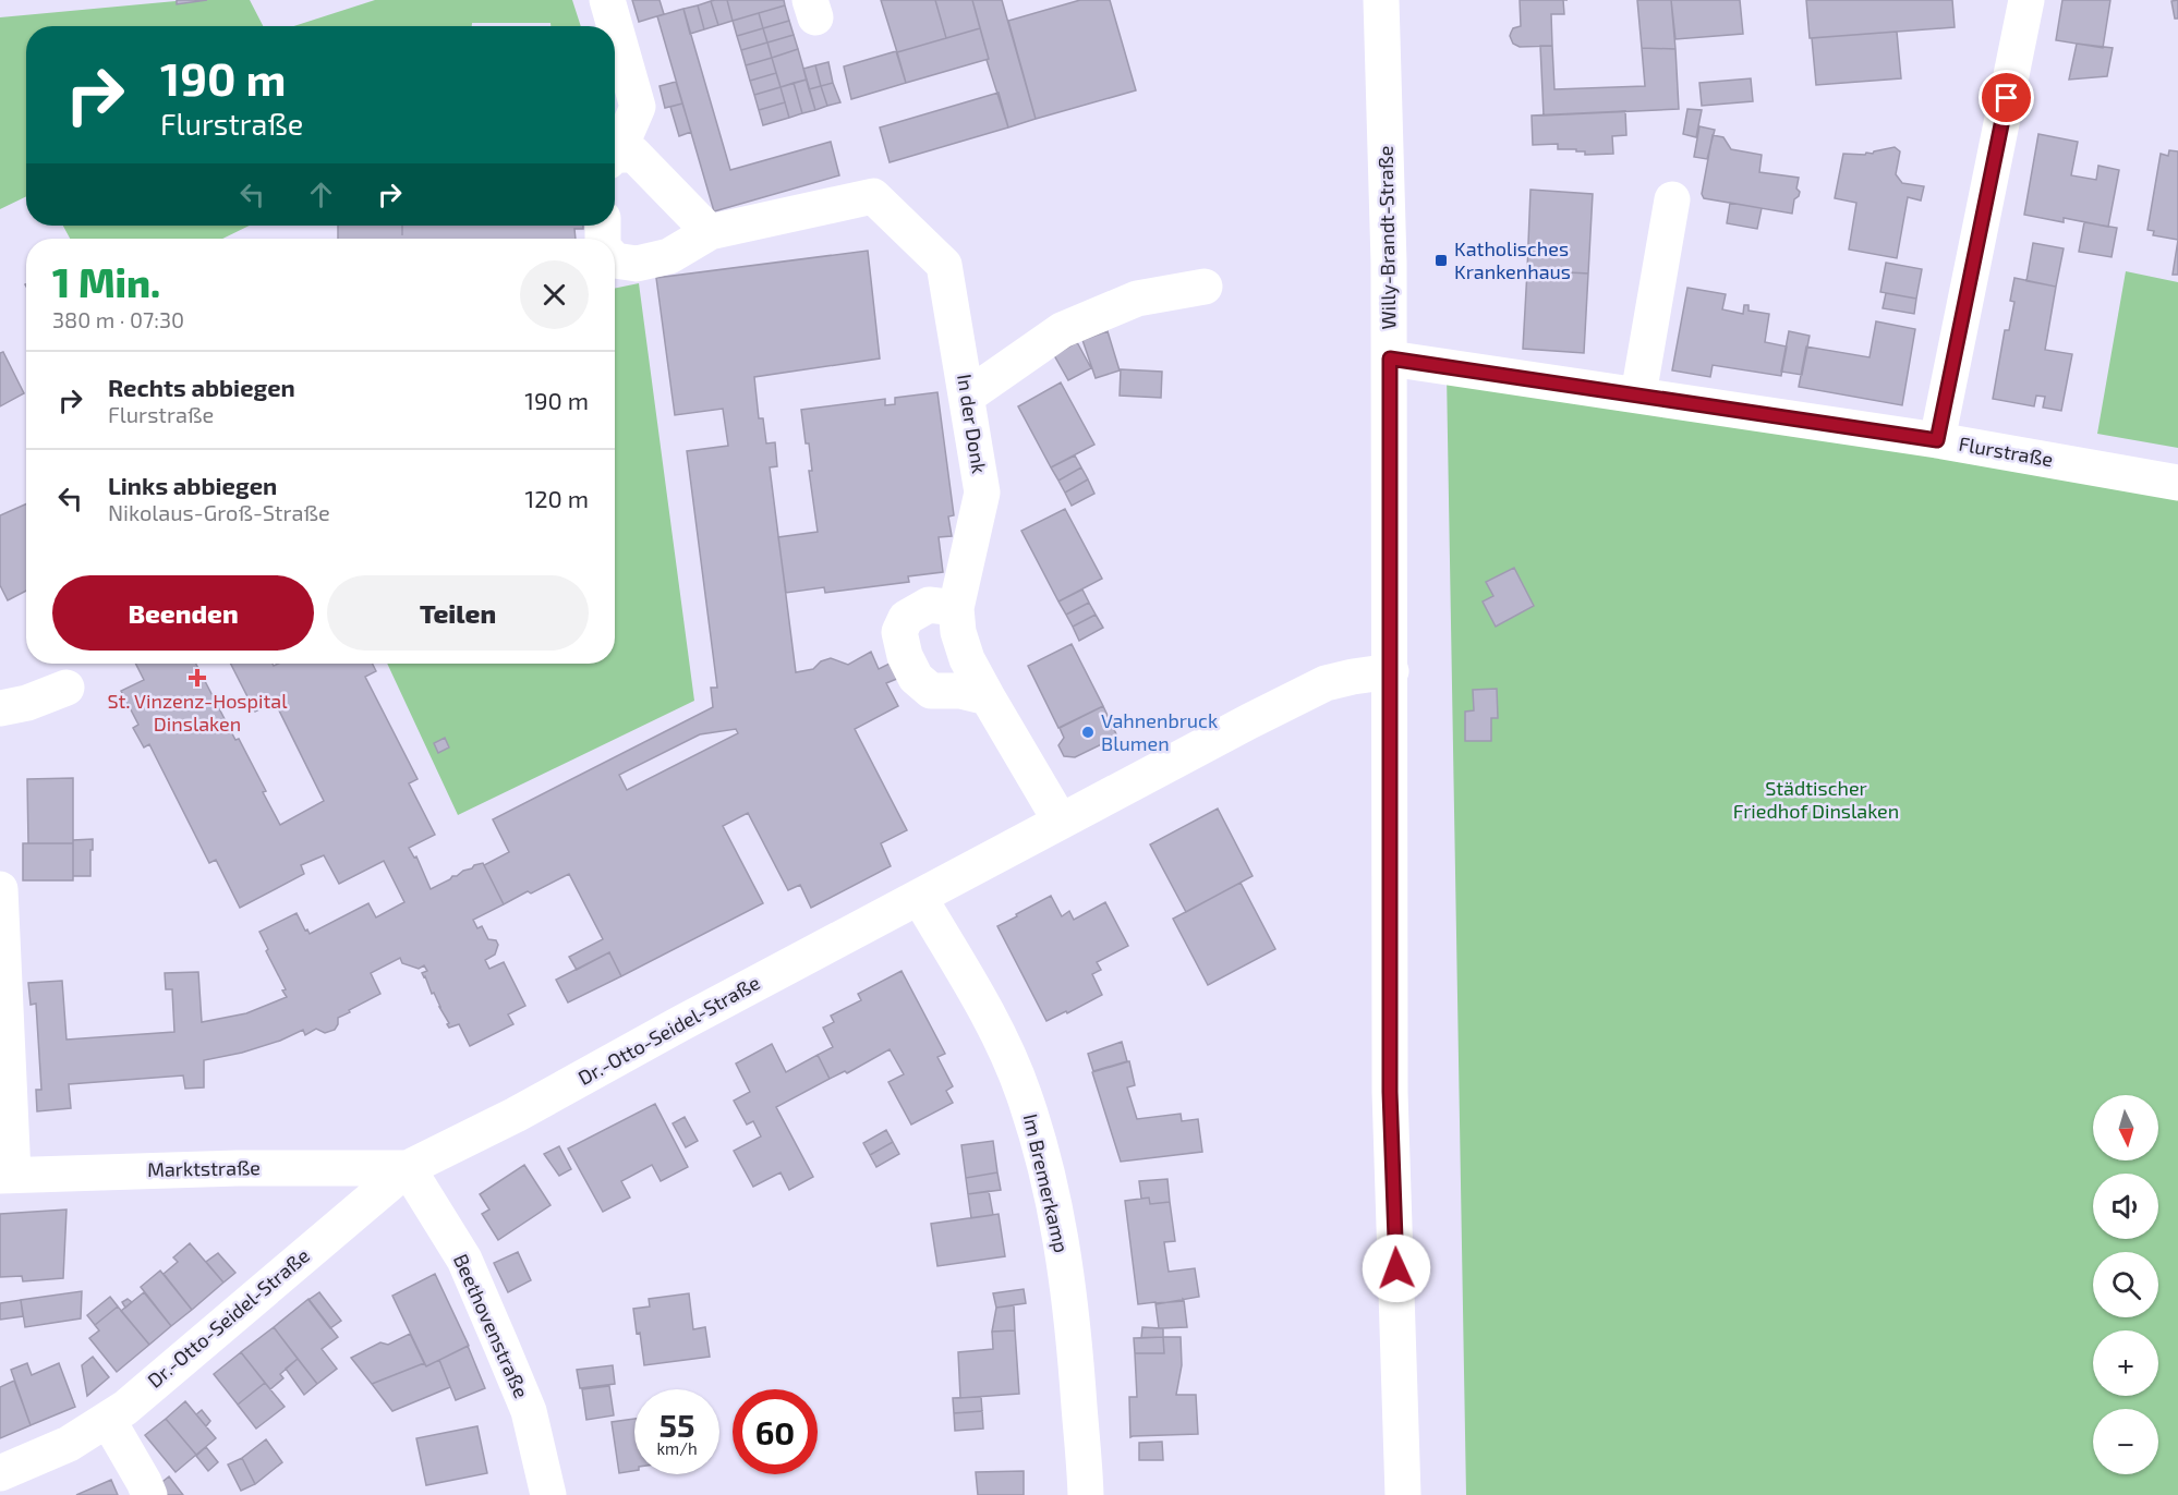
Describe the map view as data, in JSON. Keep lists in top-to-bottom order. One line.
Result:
{"streets":{"street":["Willy-Brandt-Straße","In der Donk","Flurstraße","Dr.-Otto-Seidel-Straße","Marktstraße","Im Bremerkamp","Beethovenstraße"]},"crossings":[["Willy-Brandt-Straße","Flurstraße"],["Willy-Brandt-Straße","Dr.-Otto-Seidel-Straße"],["In der Donk","Dr.-Otto-Seidel-Straße"],["Dr.-Otto-Seidel-Straße","Marktstraße"],["Dr.-Otto-Seidel-Straße","Im Bremerkamp"],["Dr.-Otto-Seidel-Straße","Beethovenstraße"],["Marktstraße","Beethovenstraße"]],"parks":["Städtischer Friedhof Dinslaken"],"places":{"transit":["Katholisches Krankenhaus"],"health":["St. Vinzenz-Hospital Dinslaken"],"other":["Vahnenbruck Blumen"]},"north":"bottom","page":{"turn":["190 m","Flurstraße"],"heading":["1 Min.","380 m · 07:30"],"list":[{"name":"Rechts abbiegen","note":"Flurstraße","value":"190 m"},{"name":"Links abbiegen","note":"Nikolaus-Groß-Straße","value":"120 m"}],"buttons":["Beenden","Teilen"],"map_buttons":["+","−"],"speed":"55 km/h","limit":"60"}}
